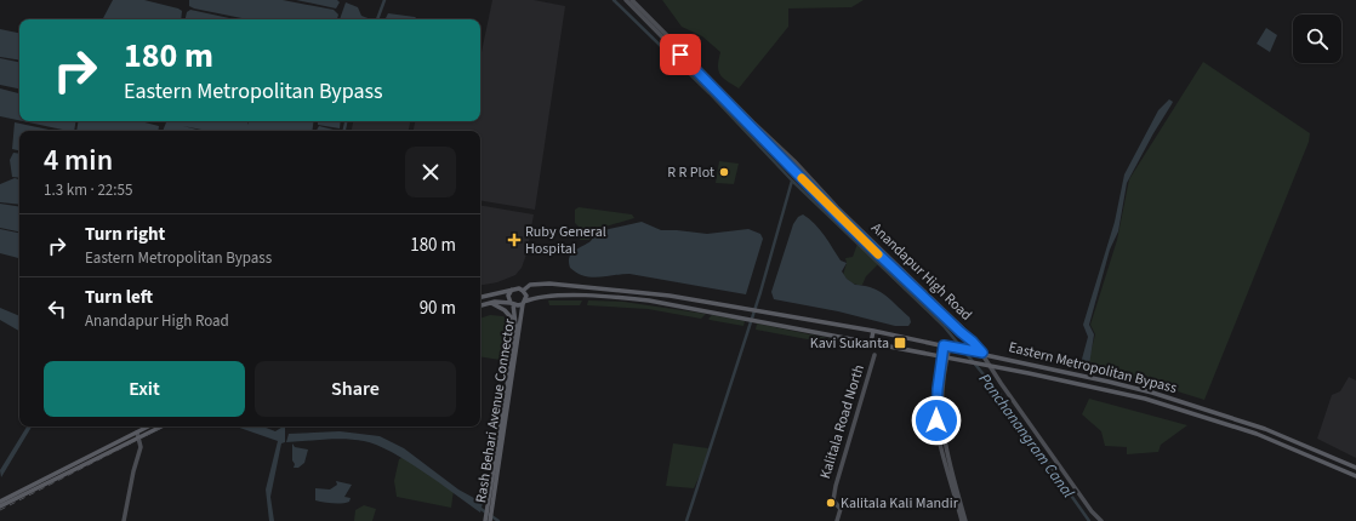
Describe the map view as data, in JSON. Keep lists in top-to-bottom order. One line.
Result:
{"streets":{"main road":["Anandapur High Road","Eastern Metropolitan Bypass","Rash Behari Avenue Connector","Kalitala Road North"]},"crossings":[["Eastern Metropolitan Bypass","Rash Behari Avenue Connector"]],"water":["Panchanangram Canal"],"places":{"other":["R R Plot","Kalitala Kali Mandir"],"health":["Ruby General Hospital"],"transit":["Kavi Sukanta"]},"page":{"turn":["180 m","Eastern Metropolitan Bypass"],"heading":["4 min","1.3 km · 22:55"],"list":[{"name":"Turn right","note":"Eastern Metropolitan Bypass","value":"180 m"},{"name":"Turn left","note":"Anandapur High Road","value":"90 m"}],"buttons":["Exit","Share"]}}
